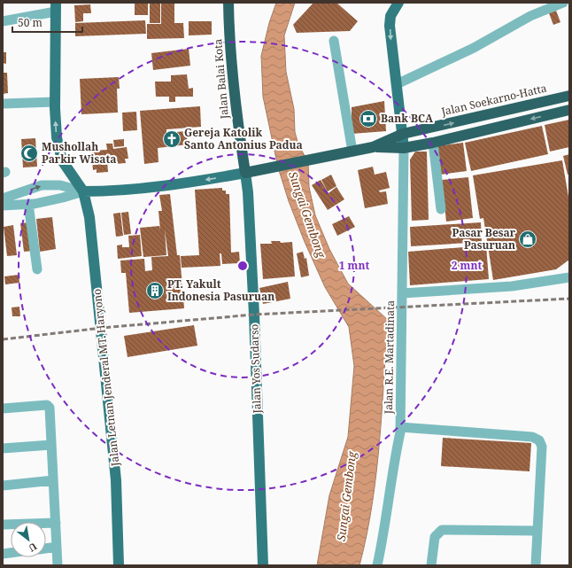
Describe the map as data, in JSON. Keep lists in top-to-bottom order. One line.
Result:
{"streets":{"highway":["Jalan Balai Kota","Jalan Soekarno-Hatta"],"main road":["Jalan Yos Sudarso","Jalan Letnan Jenderal MT. Haryono"],"street":["Jalan R.E. Martadinata"]},"crossings":[["Jalan Balai Kota","Jalan Yos Sudarso"]],"water":["Sungai Gembong"],"places":{"bank":["Bank BCA"],"church":["Gereja Katolik Santo Antonius Padua"],"mosque":["Mushollah Parkir Wisata"],"shop":["Pasar Besar Pasuruan"],"building":["PT. Yakult Indonesia Pasuruan"]},"scale_bar":"50 m","north":"bottom right","rings":["1 mnt","2 mnt"]}
